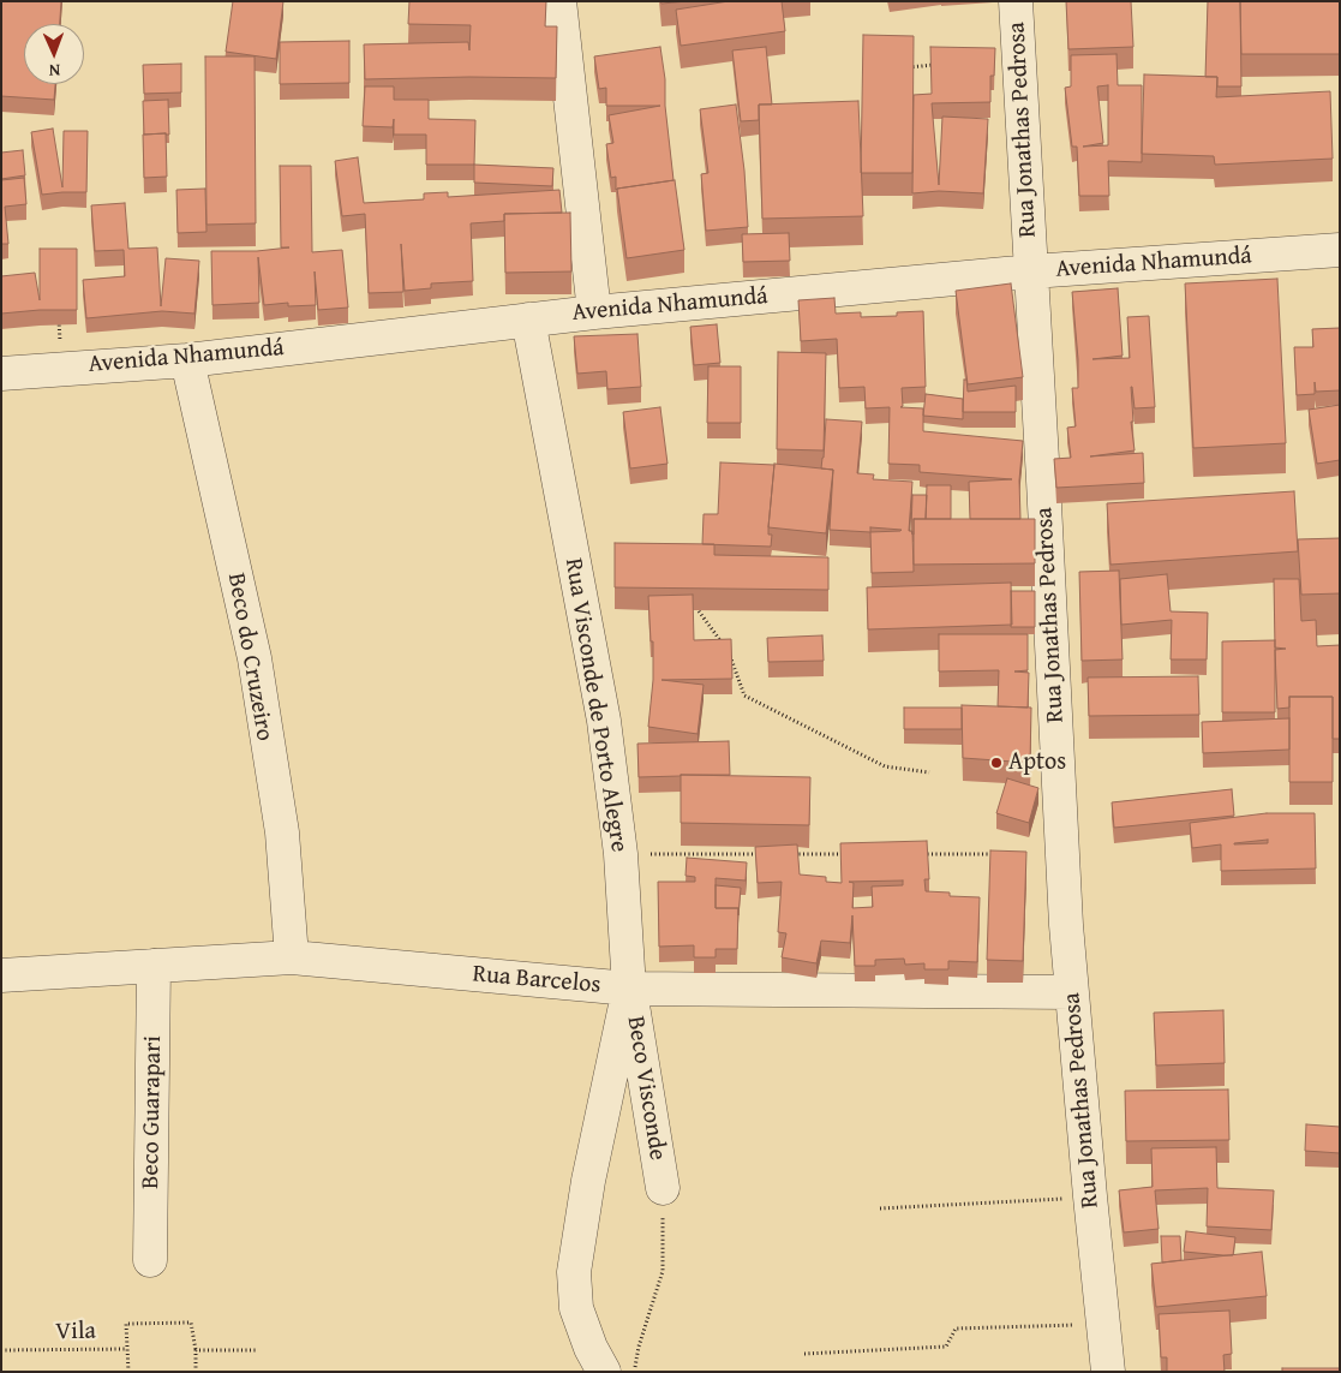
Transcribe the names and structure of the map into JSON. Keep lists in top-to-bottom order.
{
  "streets": {
    "street": [
      "Rua Jonathas Pedrosa",
      "Avenida Nhamundá",
      "Beco do Cruzeiro",
      "Rua Visconde de Porto Alegre",
      "Rua Barcelos",
      "Beco Visconde",
      "Beco Guarapari"
    ],
    "path": ["Vila"]
  },
  "crossings": [
    ["Rua Jonathas Pedrosa", "Avenida Nhamundá"],
    ["Rua Jonathas Pedrosa", "Rua Barcelos"],
    ["Avenida Nhamundá", "Beco do Cruzeiro"],
    ["Avenida Nhamundá", "Rua Visconde de Porto Alegre"],
    ["Beco do Cruzeiro", "Rua Barcelos"],
    ["Rua Visconde de Porto Alegre", "Rua Barcelos"],
    ["Rua Visconde de Porto Alegre", "Beco Visconde"],
    ["Rua Barcelos", "Beco Visconde"],
    ["Rua Barcelos", "Beco Guarapari"]
  ],
  "places": ["Aptos"],
  "north": "bottom"
}
